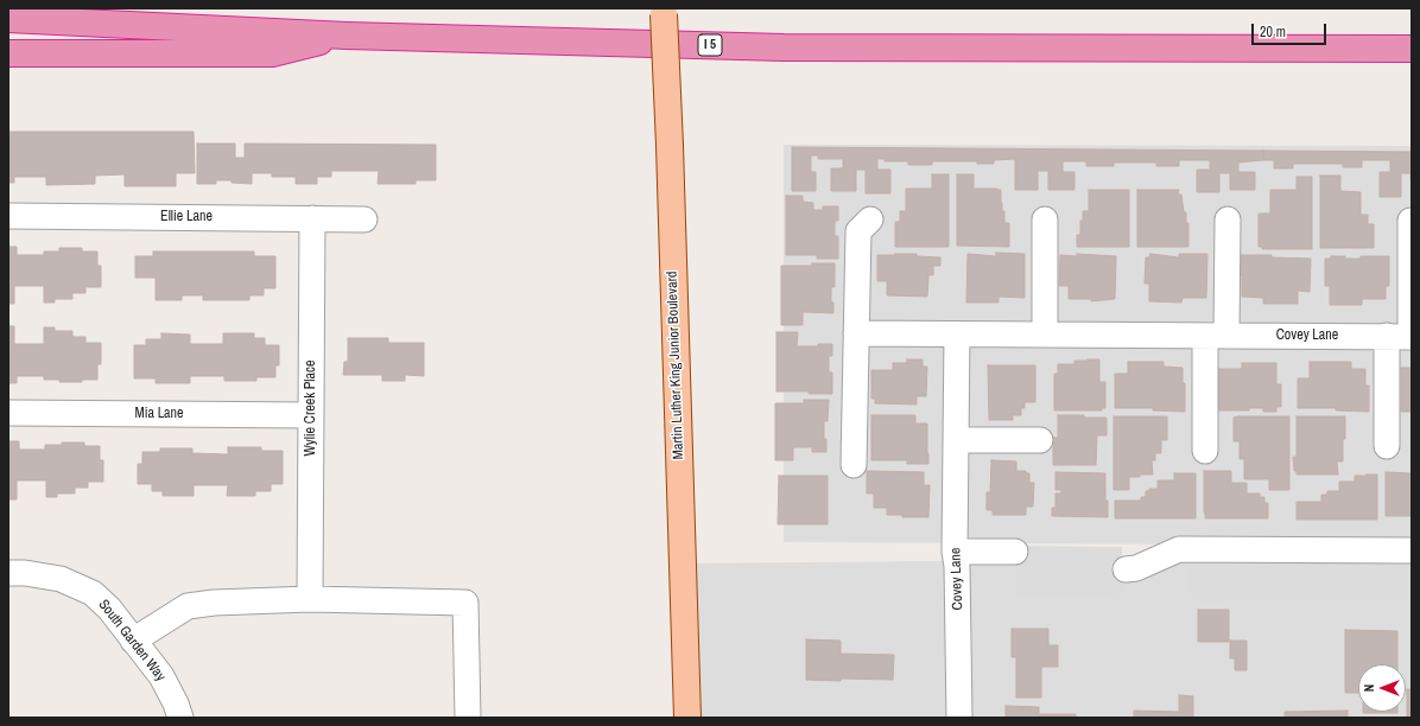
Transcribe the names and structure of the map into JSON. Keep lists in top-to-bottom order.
{
  "streets": {
    "highway": ["I 5"],
    "main road": ["Martin Luther King Junior Boulevard"],
    "street": [
      "Ellie Lane",
      "Covey Lane",
      "Wylie Creek Place",
      "Mia Lane",
      "South Garden Way"
    ]
  },
  "crossings": [
    ["Ellie Lane", "Wylie Creek Place"],
    ["Wylie Creek Place", "Mia Lane"]
  ],
  "scale_bar": "20 m",
  "north": "left"
}
